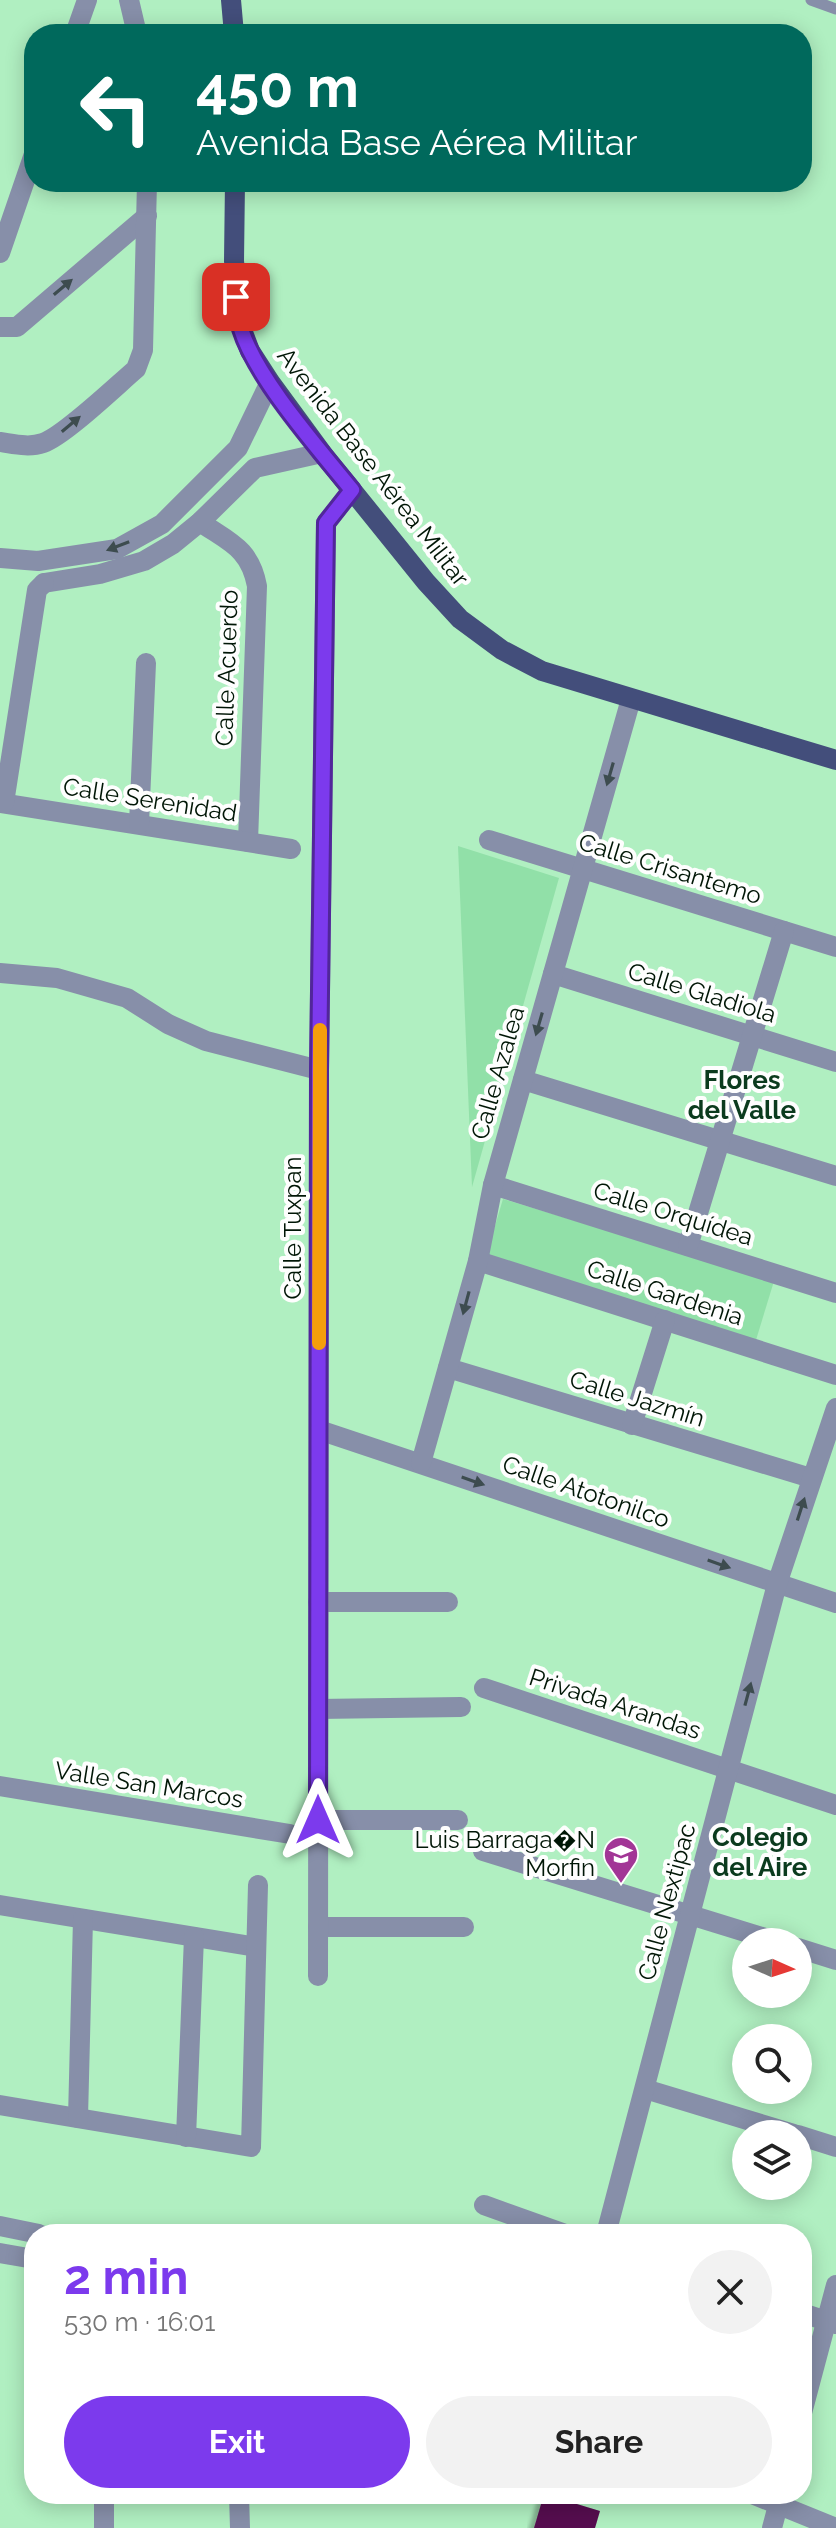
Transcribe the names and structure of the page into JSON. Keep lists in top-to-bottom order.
{
  "streets": {
    "main road": ["Avenida Base Aérea Militar"],
    "street": [
      "Calle Acuerdo",
      "Calle Serenidad",
      "Calle Crisantemo",
      "Calle Gladiola",
      "Calle Azalea",
      "Calle Orquídea",
      "Calle Tuxpan",
      "Calle Gardenia",
      "Calle Jazmín",
      "Calle Atotonilco",
      "Privada Arandas",
      "Valle San Marcos",
      "Calle Nextipac"
    ]
  },
  "crossings": [
    ["Avenida Base Aérea Militar", "Calle Azalea"],
    ["Avenida Base Aérea Militar", "Calle Tuxpan"],
    ["Calle Acuerdo", "Calle Serenidad"],
    ["Calle Crisantemo", "Calle Azalea"],
    ["Calle Gladiola", "Calle Azalea"],
    ["Calle Azalea", "Calle Orquídea"],
    ["Calle Azalea", "Calle Gardenia"],
    ["Calle Azalea", "Calle Jazmín"],
    ["Calle Azalea", "Calle Atotonilco"],
    ["Calle Tuxpan", "Calle Atotonilco"],
    ["Calle Jazmín", "Calle Nextipac"],
    ["Calle Atotonilco", "Calle Nextipac"],
    ["Privada Arandas", "Calle Nextipac"]
  ],
  "one_way": ["Calle Azalea", "Calle Atotonilco", "Calle Nextipac"],
  "districts": ["Flores del Valle", "Colegio del Aire"],
  "places": {
    "school or university": ["Luis Barraga�N Morfin"]
  },
  "north": "right",
  "page": {
    "turn": ["450 m", "Avenida Base Aérea Militar"],
    "heading": ["2 min", "530 m · 16:01"],
    "buttons": ["Exit", "Share"]
  }
}
